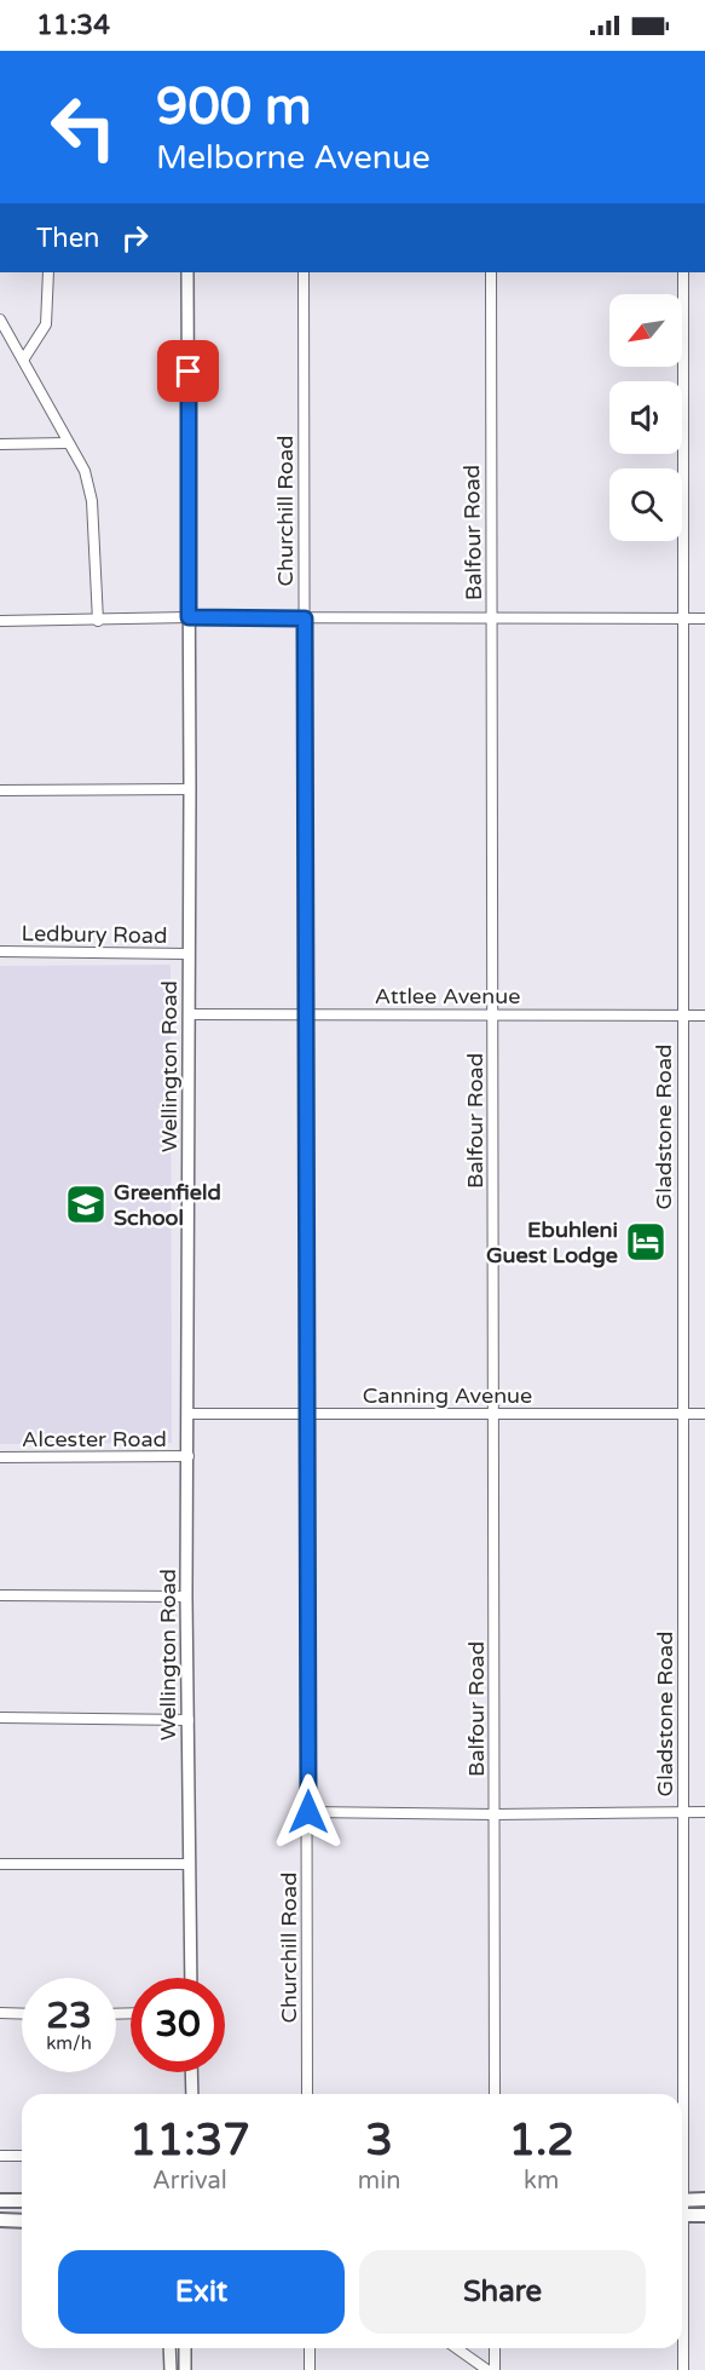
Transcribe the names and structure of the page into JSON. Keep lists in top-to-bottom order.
{
  "streets": {
    "main road": ["Wellington Road"],
    "street": [
      "Churchill Road",
      "Balfour Road",
      "Ledbury Road",
      "Attlee Avenue",
      "Gladstone Road",
      "Canning Avenue",
      "Alcester Road"
    ]
  },
  "crossings": [
    ["Churchill Road", "Attlee Avenue"],
    ["Churchill Road", "Canning Avenue"],
    ["Balfour Road", "Attlee Avenue"],
    ["Balfour Road", "Canning Avenue"],
    ["Ledbury Road", "Wellington Road"],
    ["Attlee Avenue", "Wellington Road"],
    ["Attlee Avenue", "Gladstone Road"],
    ["Wellington Road", "Canning Avenue"],
    ["Wellington Road", "Alcester Road"],
    ["Gladstone Road", "Canning Avenue"]
  ],
  "places": {
    "school or university": ["Greenfield School"],
    "hotel": ["Ebuhleni Guest Lodge"]
  },
  "north": "bottom left",
  "page": {
    "status": "11:34",
    "turn": ["900 m", "Melborne Avenue"],
    "then": "Then",
    "speed": "23 km/h",
    "limit": "30",
    "eta": [
      "11:37",
      "Arrival",
      "3",
      "min",
      "1.2",
      "km"
    ],
    "buttons": ["Exit", "Share"]
  }
}
